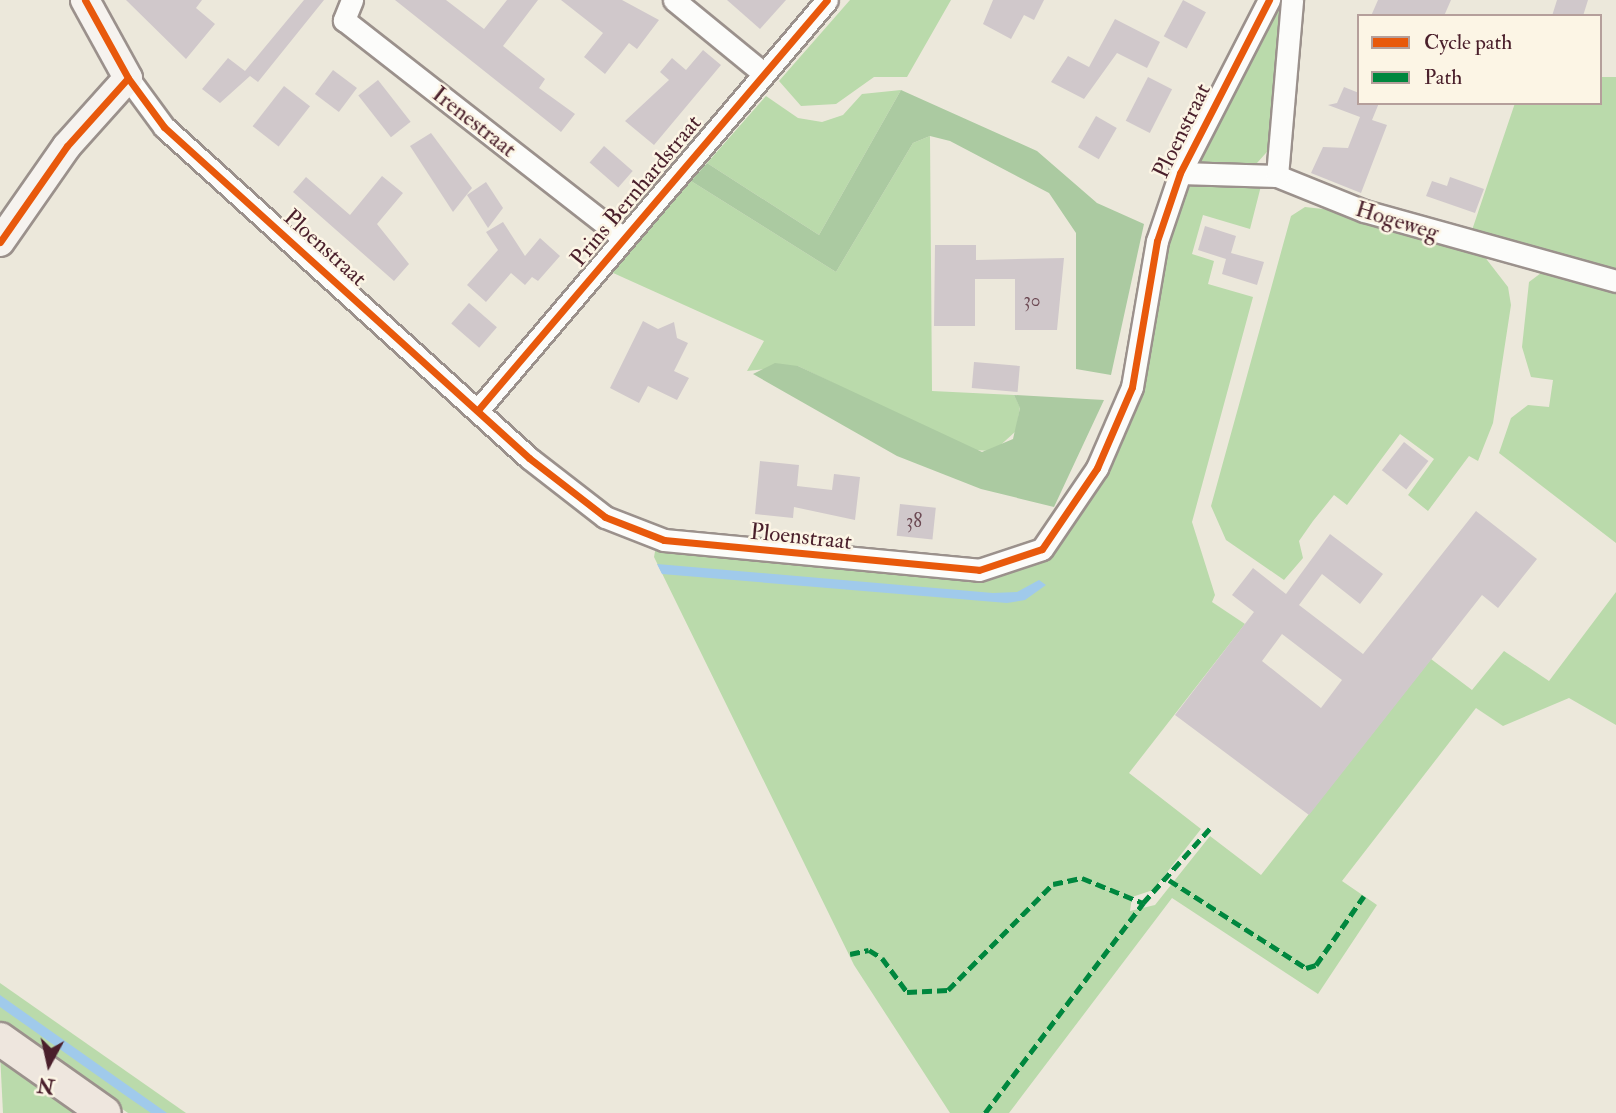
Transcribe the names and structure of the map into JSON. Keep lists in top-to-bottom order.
{
  "streets": {
    "street": [
      "Irenestraat",
      "Ploenstraat",
      "Prins Bernhardstraat",
      "Hogeweg"
    ]
  },
  "crossings": [
    ["Irenestraat", "Prins Bernhardstraat"],
    ["Ploenstraat", "Prins Bernhardstraat"],
    ["Ploenstraat", "Hogeweg"]
  ],
  "house_numbers": ["30", "38"],
  "legend": ["Cycle path", "Path"],
  "north": "bottom"
}
